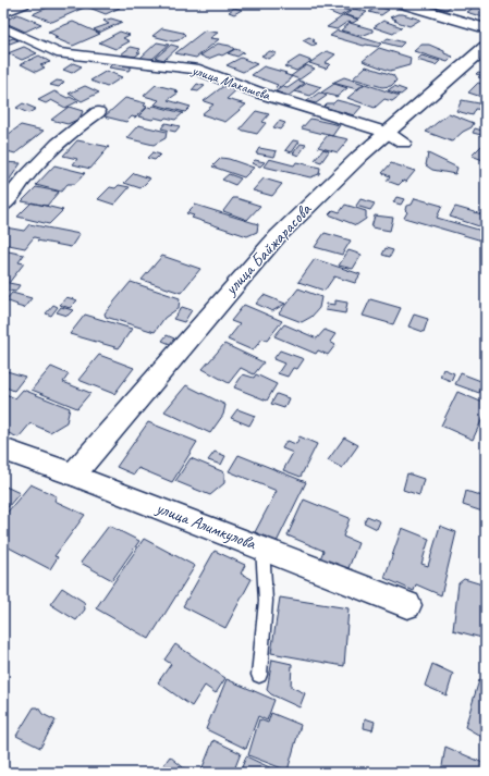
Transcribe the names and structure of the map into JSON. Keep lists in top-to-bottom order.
{
  "streets": {
    "street": ["улица Макашева", "улица Байжарасова", "улица Алимкулова"]
  },
  "crossings": [
    ["улица Макашева", "улица Байжарасова"],
    ["улица Байжарасова", "улица Алимкулова"]
  ]
}
